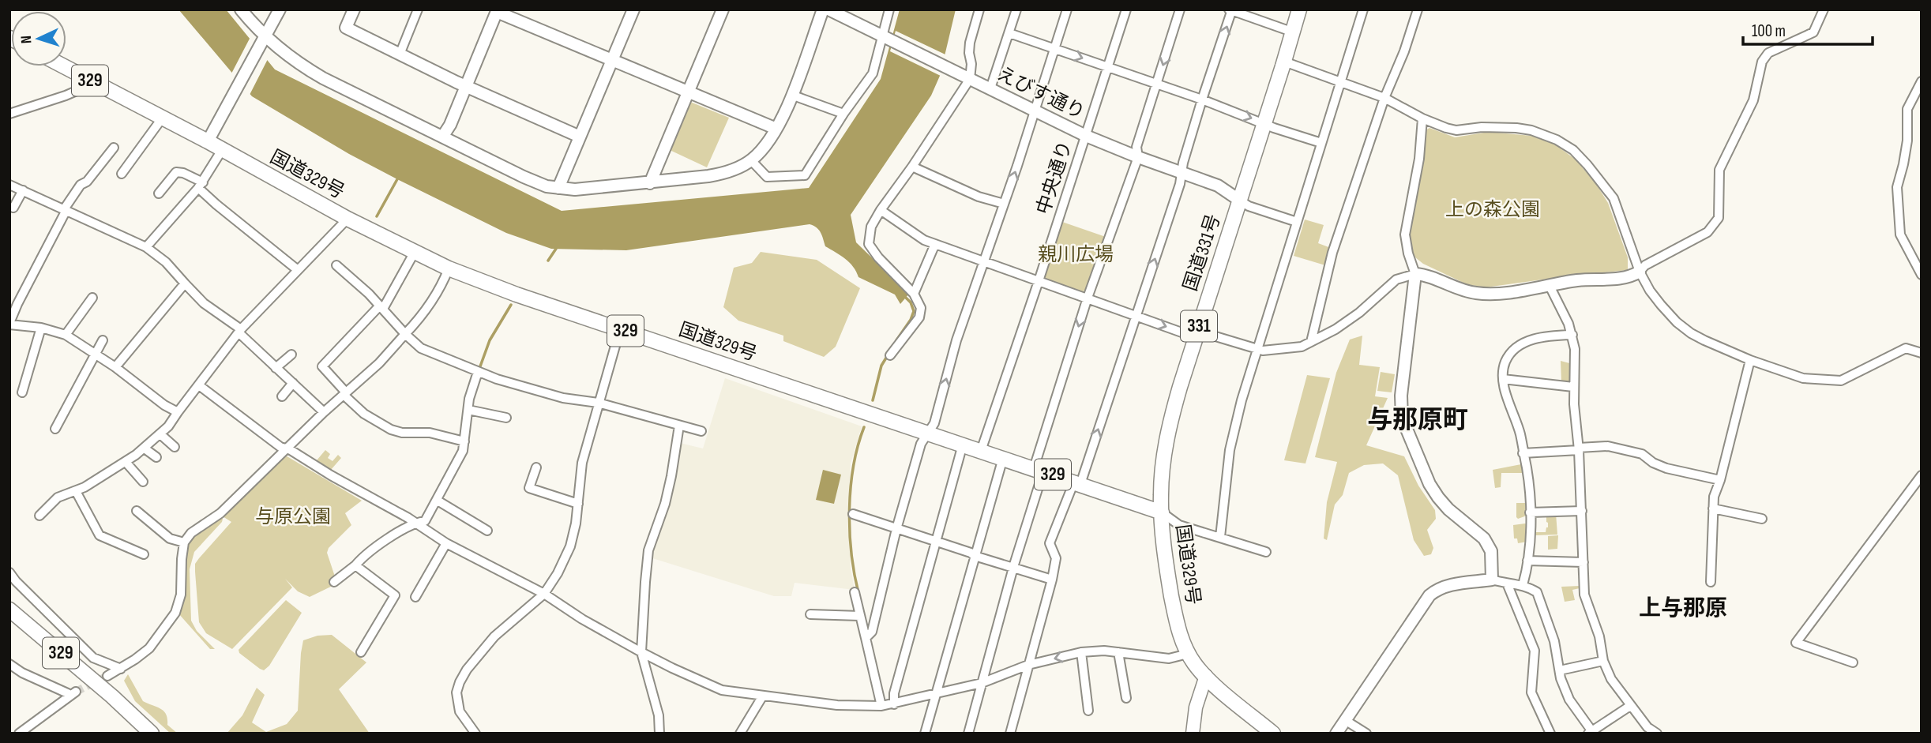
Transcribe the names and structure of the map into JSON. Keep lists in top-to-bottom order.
{
  "streets": {
    "highway": [
      "329",
      "国道329号",
      "国道331号",
      "331"
    ],
    "street": ["えびす通り", "中央通り"]
  },
  "crossings": [
    ["えびす通り", "中央通り"],
    ["えびす通り", "国道331号"],
    ["国道329号", "中央通り"],
    ["国道329号", "国道331号"]
  ],
  "districts": ["与那原町", "上与那原"],
  "parks": ["上の森公園", "親川広場", "与原公園"],
  "scale_bar": "100 m",
  "north": "left"
}
